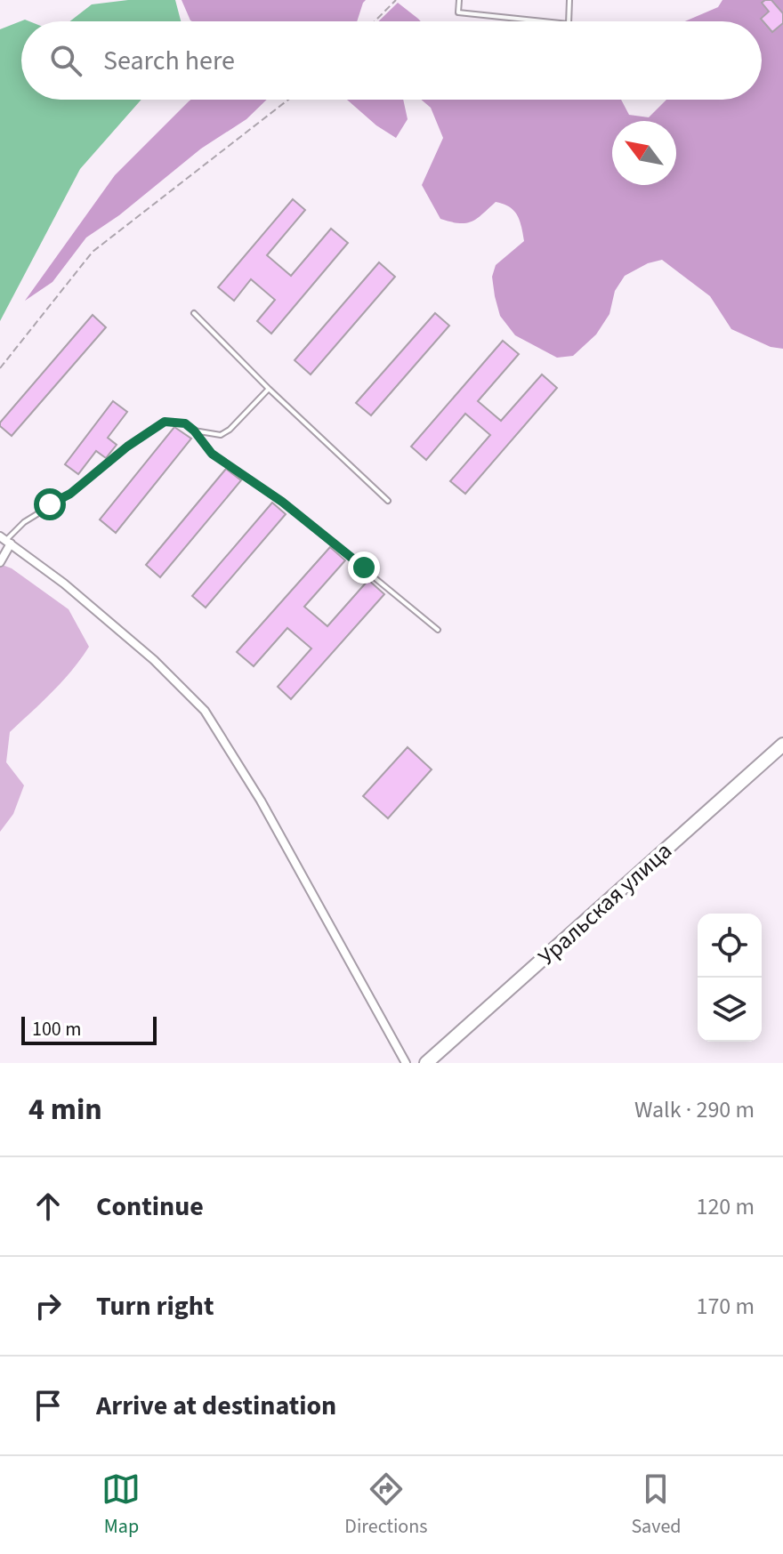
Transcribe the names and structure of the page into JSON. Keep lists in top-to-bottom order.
{
  "streets": {
    "main road": ["Уральская улица"]
  },
  "scale_bar": "100 m",
  "north": "top left",
  "page": {
    "search": "Search here",
    "scale": "100 m",
    "heading": ["4 min", "Walk · 290 m"],
    "list": [
      ["Continue", "120 m"],
      ["Turn right", "170 m"],
      "Arrive at destination"
    ],
    "nav": ["Map", "Directions", "Saved"]
  }
}
